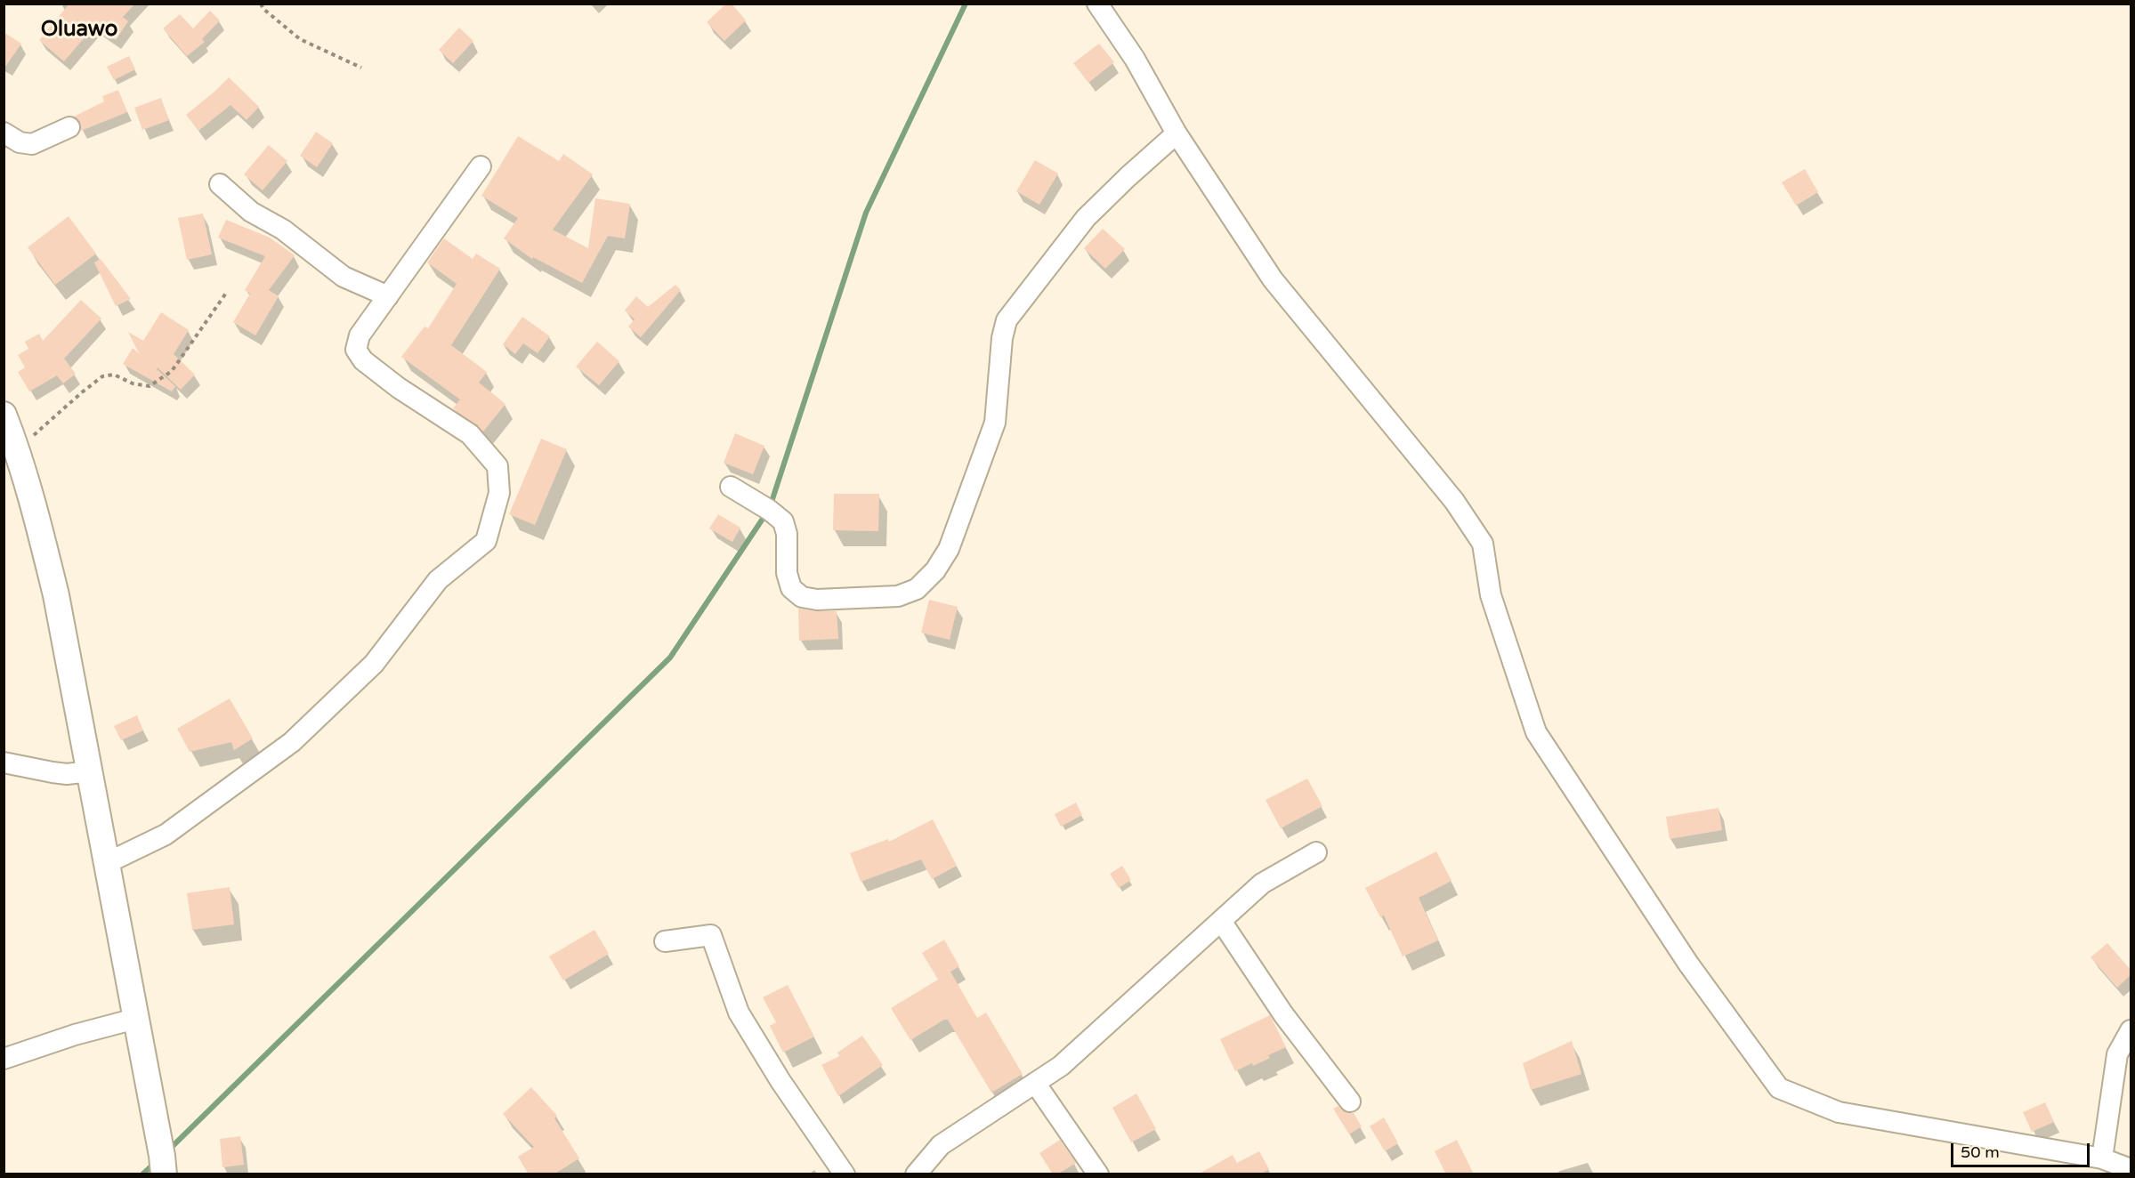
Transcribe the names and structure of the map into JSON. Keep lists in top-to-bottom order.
{
  "districts": ["Oluawo"],
  "scale_bar": "50 m"
}
